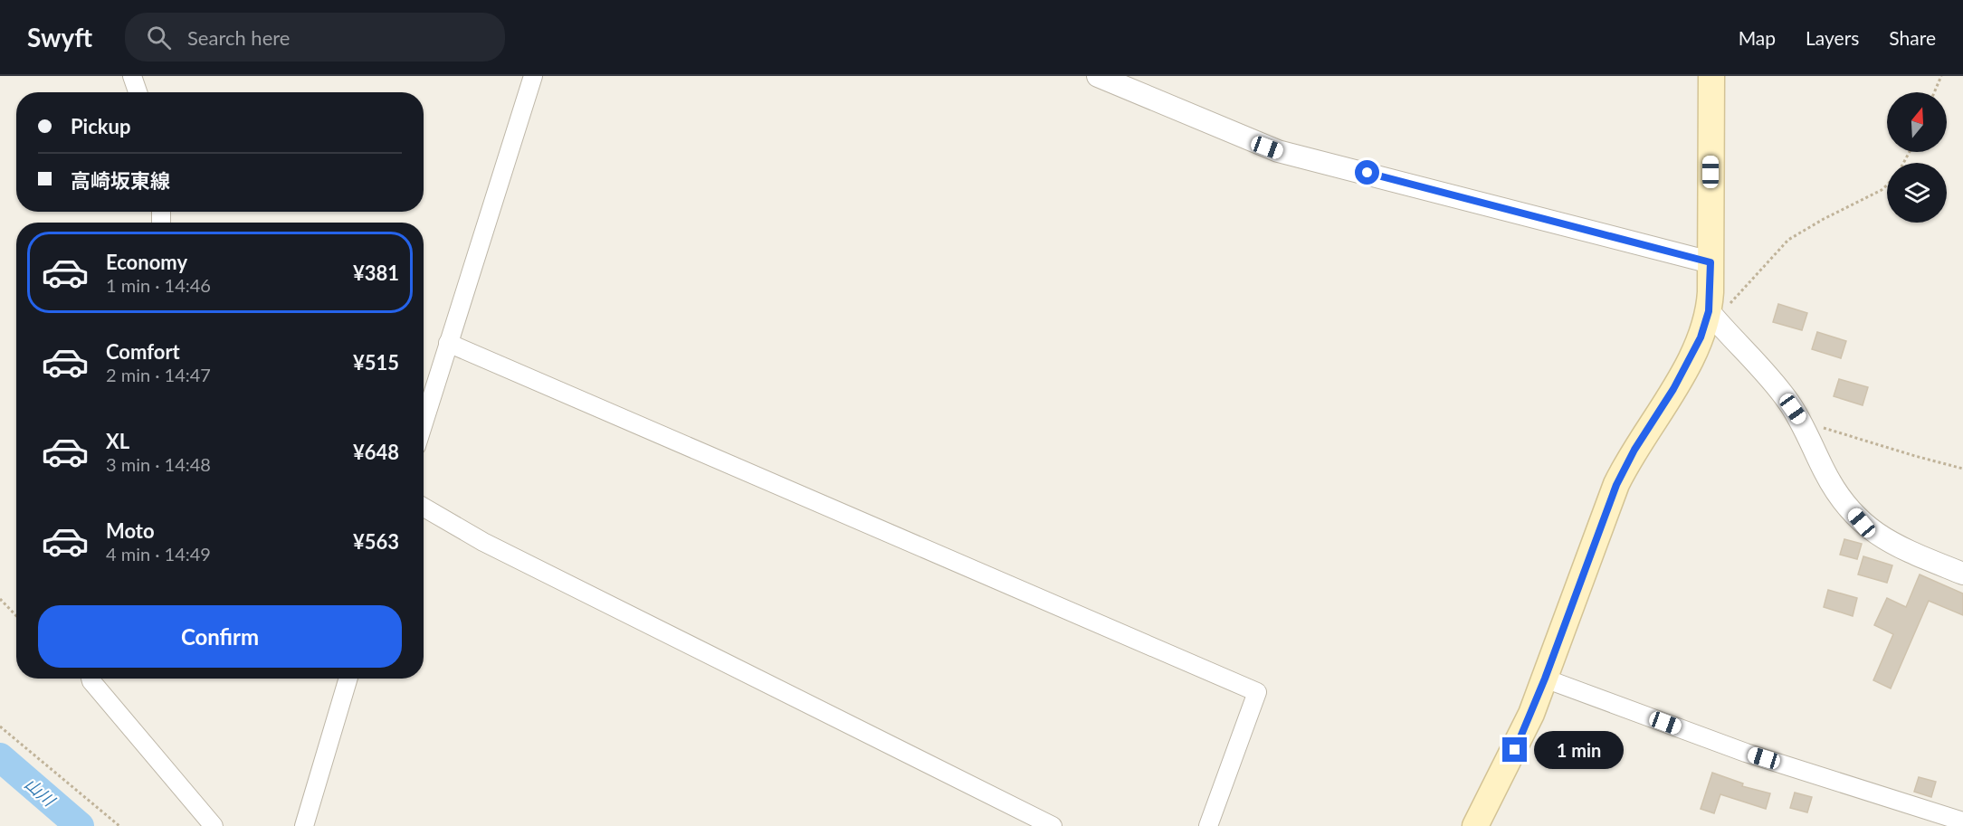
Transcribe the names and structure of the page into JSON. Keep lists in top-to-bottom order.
{
  "water": ["山川"],
  "north": "top",
  "page": {
    "header": "Swyft",
    "search": "Search here",
    "nav": ["Map", "Layers", "Share"],
    "banner": ["Pickup", "高崎坂東線"],
    "list": [
      {
        "name": "Economy",
        "note": "1 min · 14:46",
        "value": "¥381"
      },
      {
        "name": "Comfort",
        "note": "2 min · 14:47",
        "value": "¥515"
      },
      {
        "name": "XL",
        "note": "3 min · 14:48",
        "value": "¥648"
      },
      {
        "name": "Moto",
        "note": "4 min · 14:49",
        "value": "¥563"
      }
    ],
    "buttons": "Confirm",
    "bubble": "1 min"
  }
}
